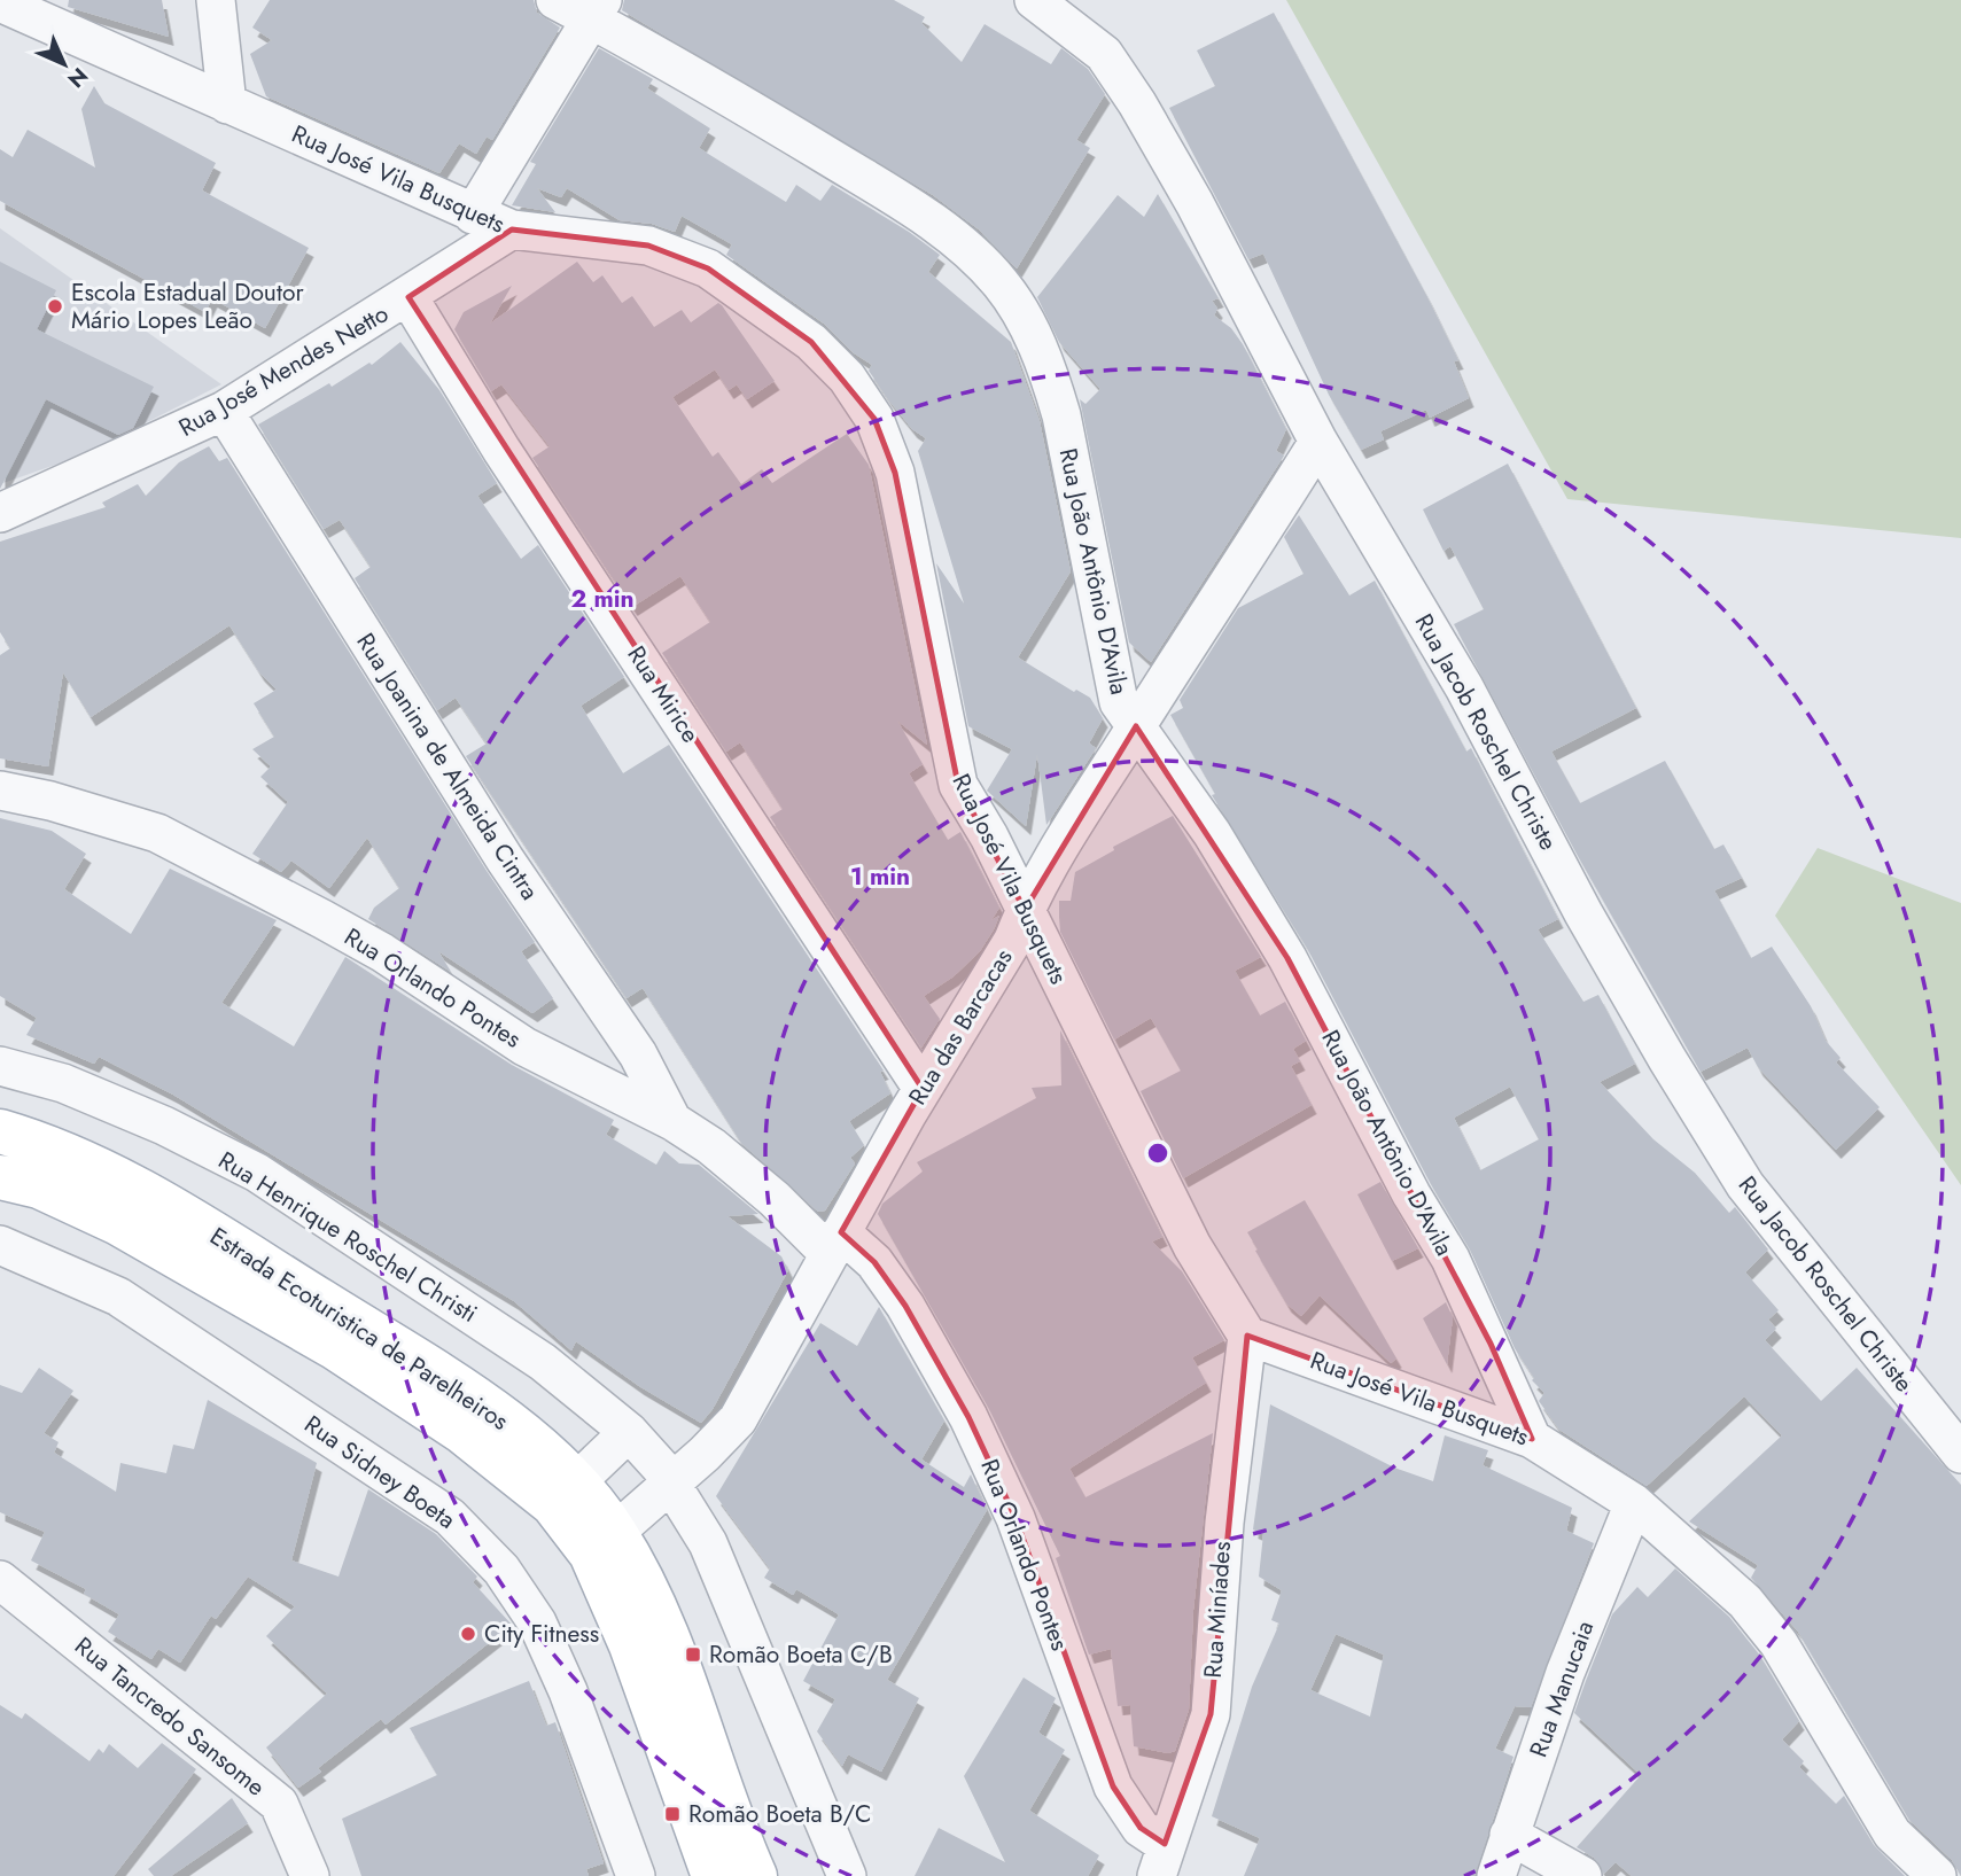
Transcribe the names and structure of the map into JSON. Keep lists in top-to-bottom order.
{
  "streets": {
    "main road": ["Estrada Ecoturistica de Parelheiros"],
    "street": [
      "Rua José Vila Busquets",
      "Rua José Mendes Netto",
      "Rua João Antônio D'Avila",
      "Rua Mirice",
      "Rua Jacob Roschel Christe",
      "Rua Joanina de Almeida Cintra",
      "Rua Orlando Pontes",
      "Rua das Barcacas",
      "Rua Henrique Roschel Christi",
      "Rua Sidney Boeta",
      "Rua Miníades",
      "Rua Manucaia",
      "Rua Tancredo Sansome"
    ]
  },
  "crossings": [
    ["Rua José Vila Busquets", "Rua José Mendes Netto"],
    ["Rua José Vila Busquets", "Rua João Antônio D'Avila"],
    ["Rua José Vila Busquets", "Rua das Barcacas"],
    ["Rua José Vila Busquets", "Rua Miníades"],
    ["Rua José Vila Busquets", "Rua Manucaia"],
    ["Rua José Mendes Netto", "Rua Mirice"],
    ["Rua José Mendes Netto", "Rua Joanina de Almeida Cintra"],
    ["Rua João Antônio D'Avila", "Rua das Barcacas"],
    ["Rua Mirice", "Rua das Barcacas"],
    ["Rua Jacob Roschel Christe", "Rua das Barcacas"],
    ["Rua Joanina de Almeida Cintra", "Rua Orlando Pontes"],
    ["Rua Orlando Pontes", "Rua das Barcacas"],
    ["Rua Orlando Pontes", "Rua Miníades"],
    ["Rua das Barcacas", "Rua Henrique Roschel Christi"]
  ],
  "places": {
    "other": ["Escola Estadual Doutor Mário Lopes Leão", "City Fitness"],
    "transit": ["Romão Boeta C/B", "Romão Boeta B/C"]
  },
  "north": "bottom right",
  "rings": ["2 min", "1 min"]
}
